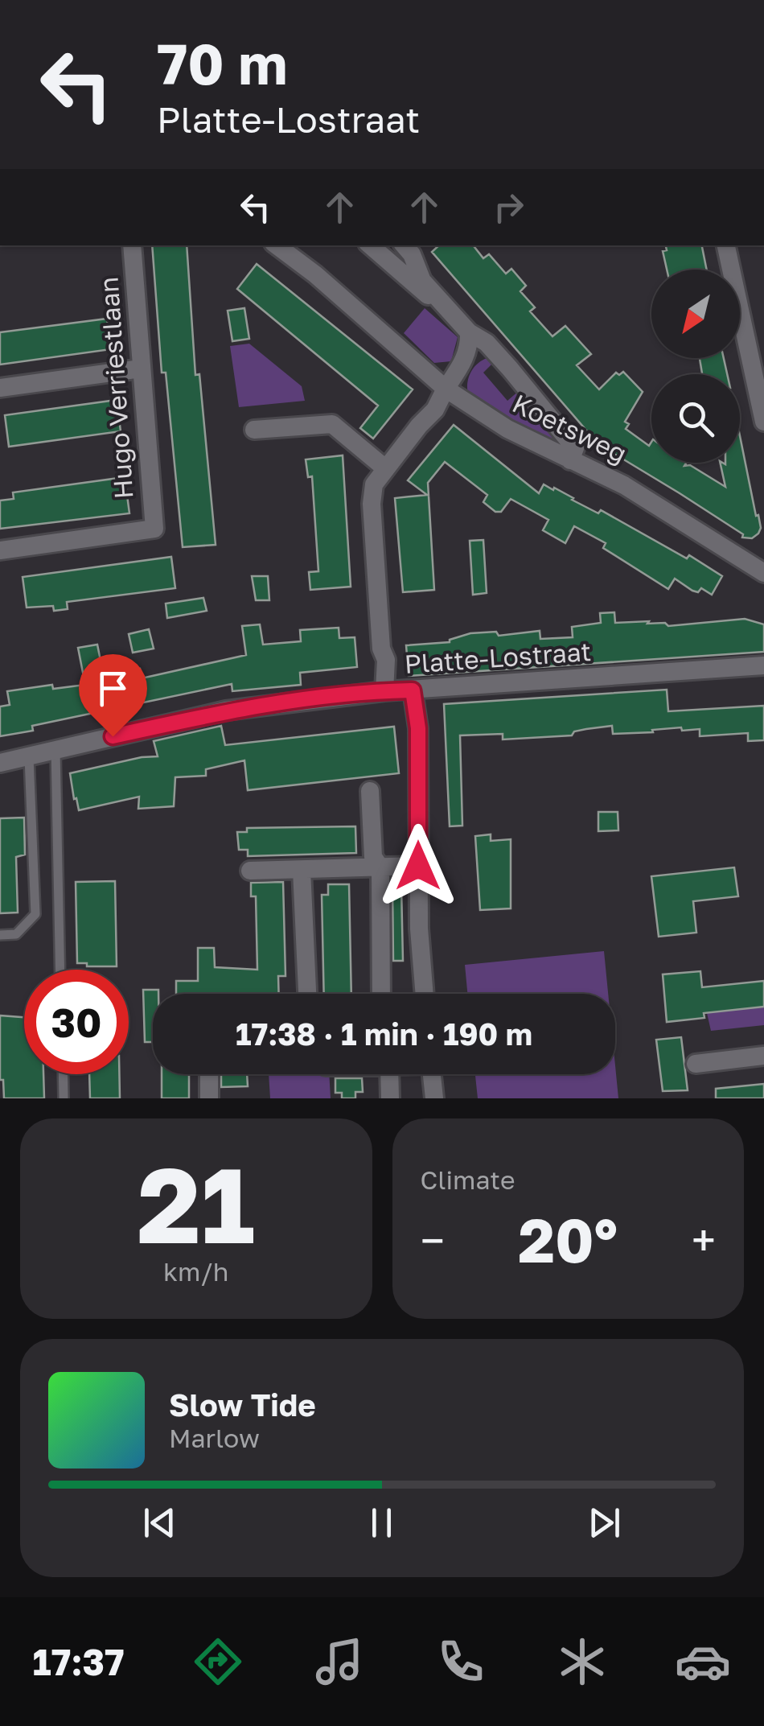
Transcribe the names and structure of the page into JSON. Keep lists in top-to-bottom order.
{
  "streets": {
    "street": ["Hugo Verriestlaan", "Koetsweg", "Platte-Lostraat"]
  },
  "north": "bottom left",
  "page": {
    "turn": ["70 m", "Platte-Lostraat"],
    "limit": "30",
    "trip": "17:38 · 1 min · 190 m",
    "tile": [
      ["21", "km/h"],
      "Climate"
    ],
    "heat": ["−", "20°", "+"],
    "song": ["Slow Tide", "Marlow"],
    "tabs": "17:37"
  }
}
